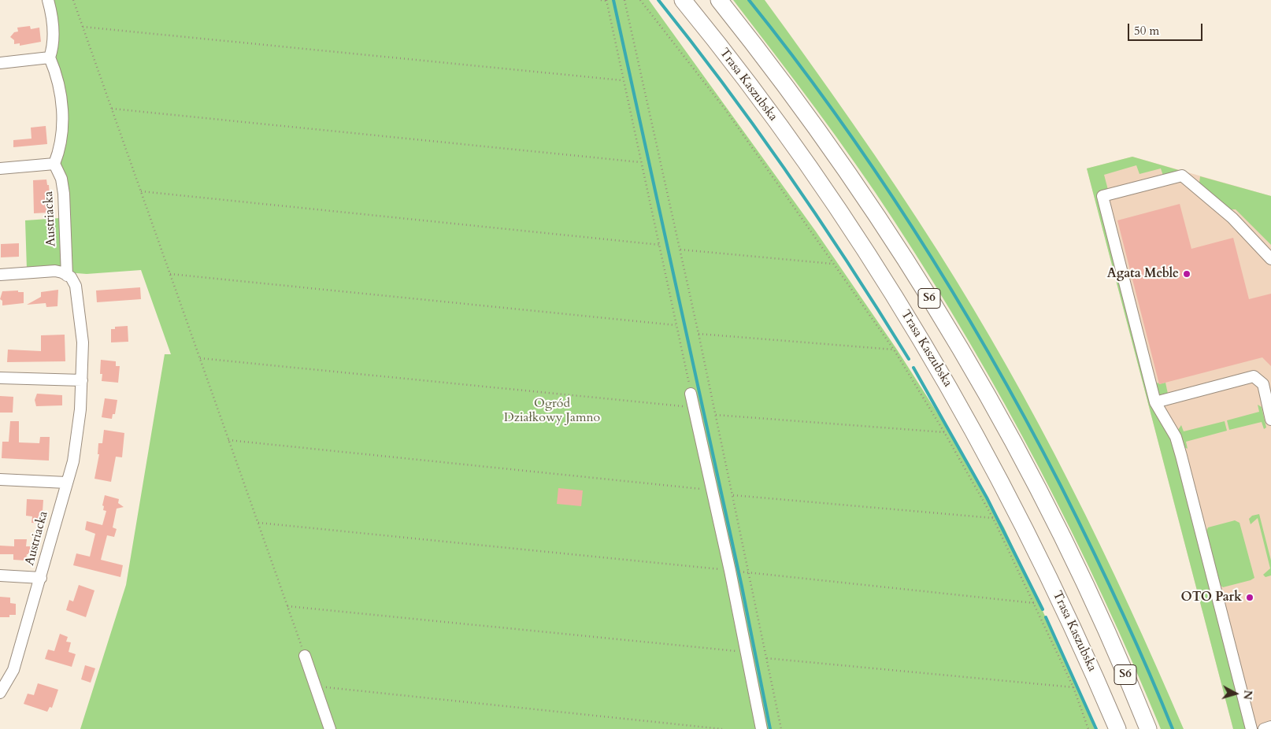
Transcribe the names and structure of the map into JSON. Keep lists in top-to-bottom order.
{
  "streets": {
    "highway": ["Trasa Kaszubska", "S6"],
    "street": ["Austriacka"]
  },
  "parks": ["Ogród Działkowy Jamno"],
  "places": ["Agata Meble", "OTO Park"],
  "scale_bar": "50 m",
  "north": "right"
}
